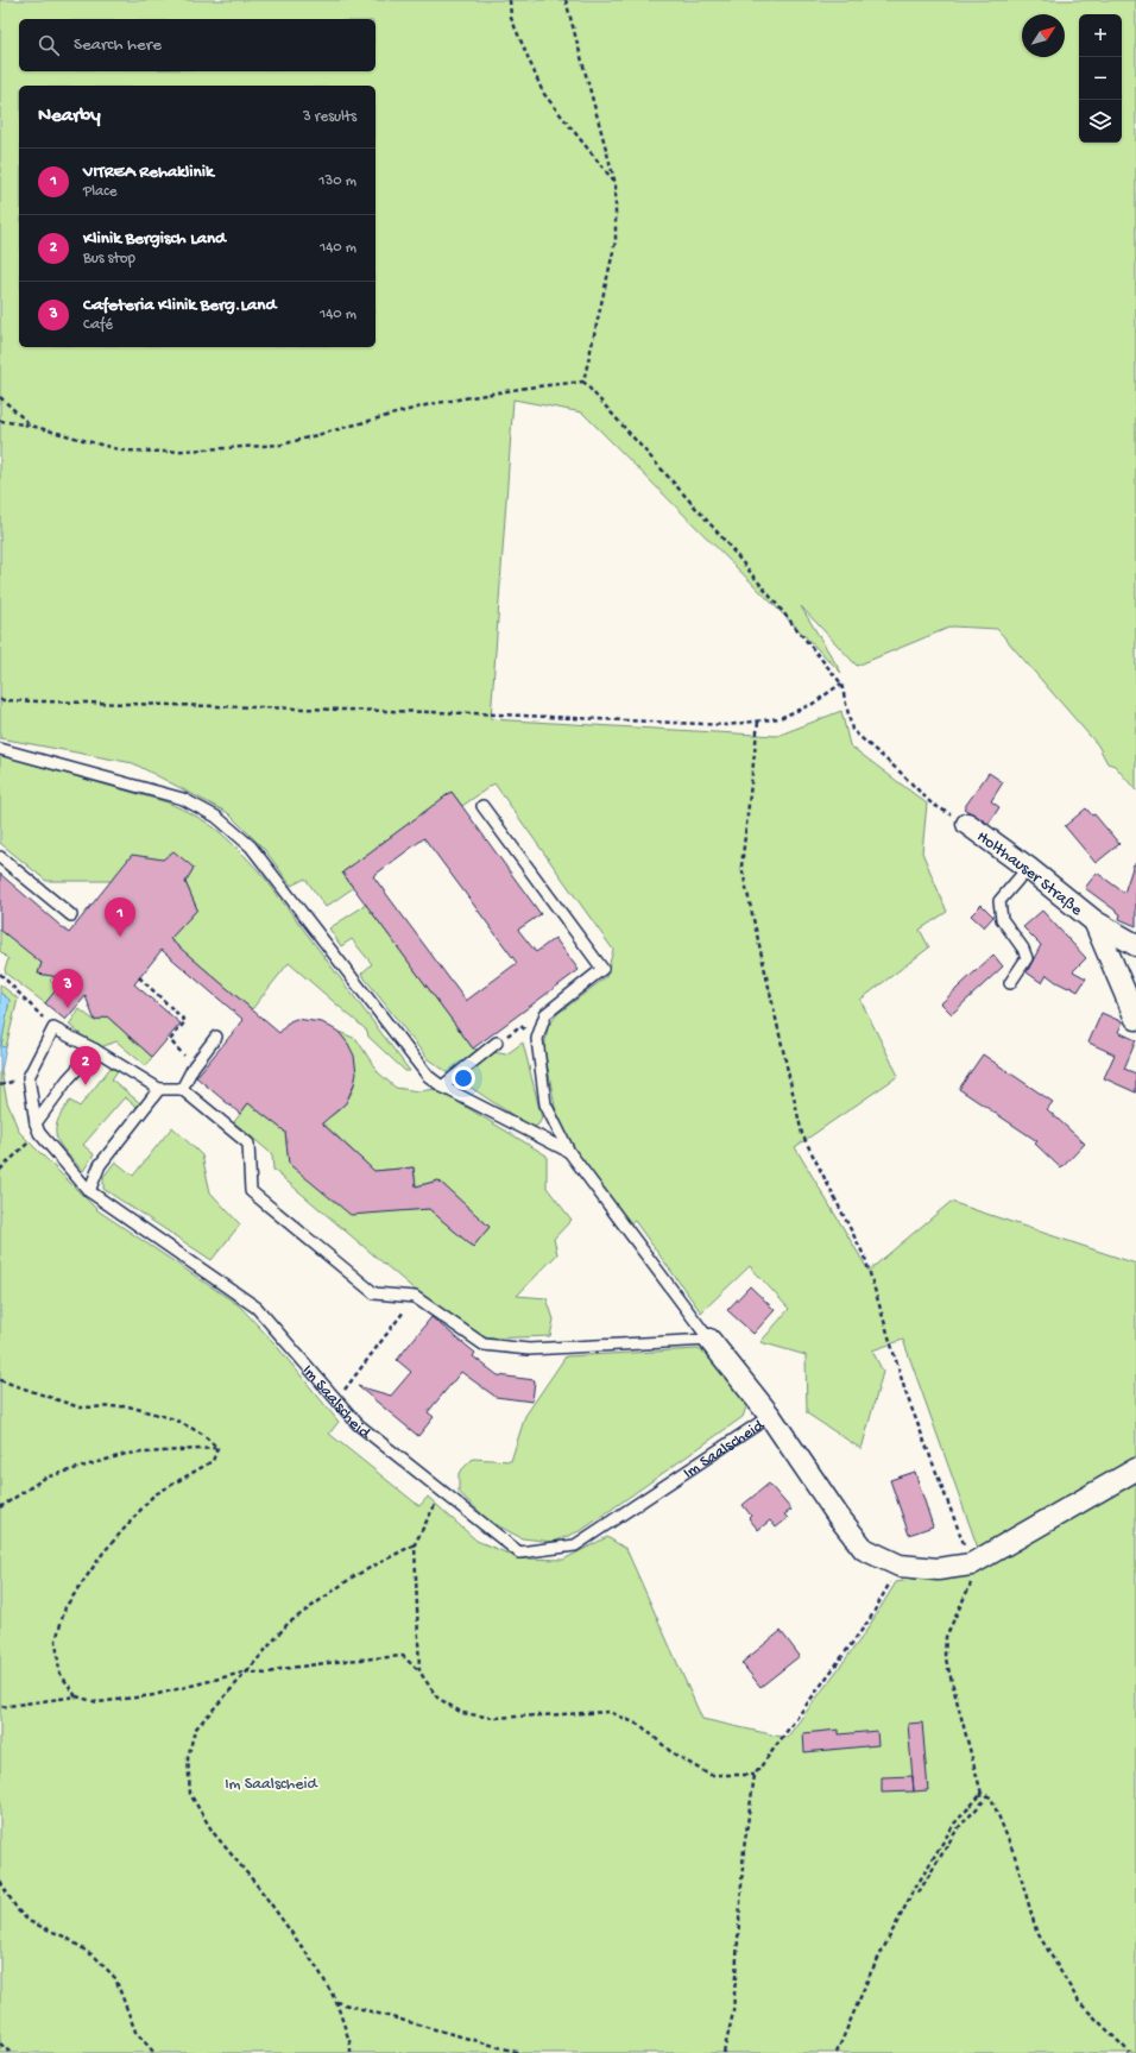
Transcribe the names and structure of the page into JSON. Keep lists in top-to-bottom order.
{
  "streets": {
    "street": ["Holthauser Straße", "Im Saalscheid"]
  },
  "parks": ["Im Saalscheid"],
  "north": "top right",
  "page": {
    "map_buttons": ["+", "−"],
    "search": "Search here",
    "heading": ["Nearby", "3 results"],
    "list": [
      {
        "mark": "1",
        "name": "VITREA Rehaklinik",
        "note": "Place",
        "value": "130 m"
      },
      {
        "mark": "2",
        "name": "Klinik Bergisch Land",
        "note": "Bus stop",
        "value": "140 m"
      },
      {
        "mark": "3",
        "name": "Cafeteria Klinik Berg.Land",
        "note": "Café",
        "value": "140 m"
      }
    ],
    "pins": ["1", "3", "2"]
  }
}
